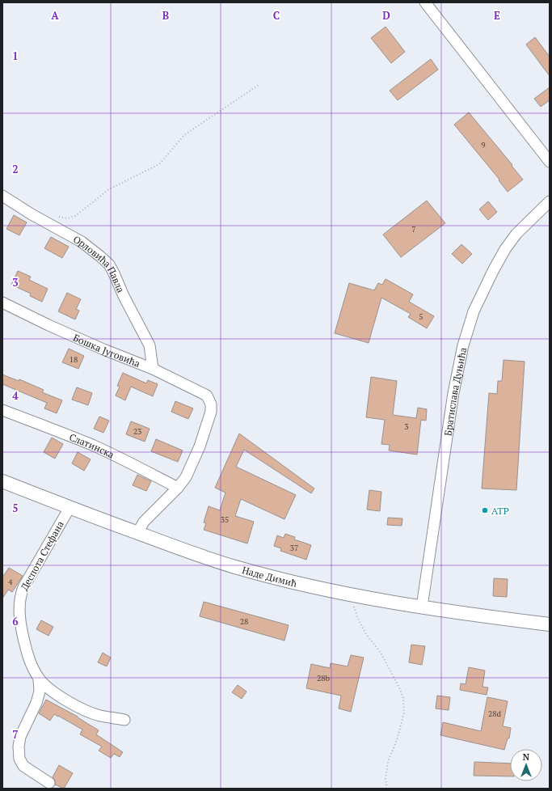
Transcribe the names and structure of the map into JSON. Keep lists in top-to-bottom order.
{
  "streets": {
    "main road": ["Наде Димић"],
    "street": [
      "Орловића Павла",
      "Бошка Југовића",
      "Братислава Дуњића",
      "Слатинска",
      "Деспота Стефана"
    ]
  },
  "crossings": [
    ["Орловића Павла", "Бошка Југовића"],
    ["Бошка Југовића", "Слатинска"],
    ["Братислава Дуњића", "Наде Димић"],
    ["Деспота Стефана", "Наде Димић"]
  ],
  "places": ["ATP"],
  "house_numbers": [
    "9",
    "7",
    "5",
    "18",
    "3",
    "23",
    "35",
    "37",
    "4",
    "28",
    "28b",
    "28d"
  ],
  "north": "top",
  "grid": {
    "columns": [
      "A",
      "B",
      "C",
      "D",
      "E"
    ],
    "rows": [
      "1",
      "2",
      "3",
      "4",
      "5",
      "6",
      "7"
    ]
  }
}
